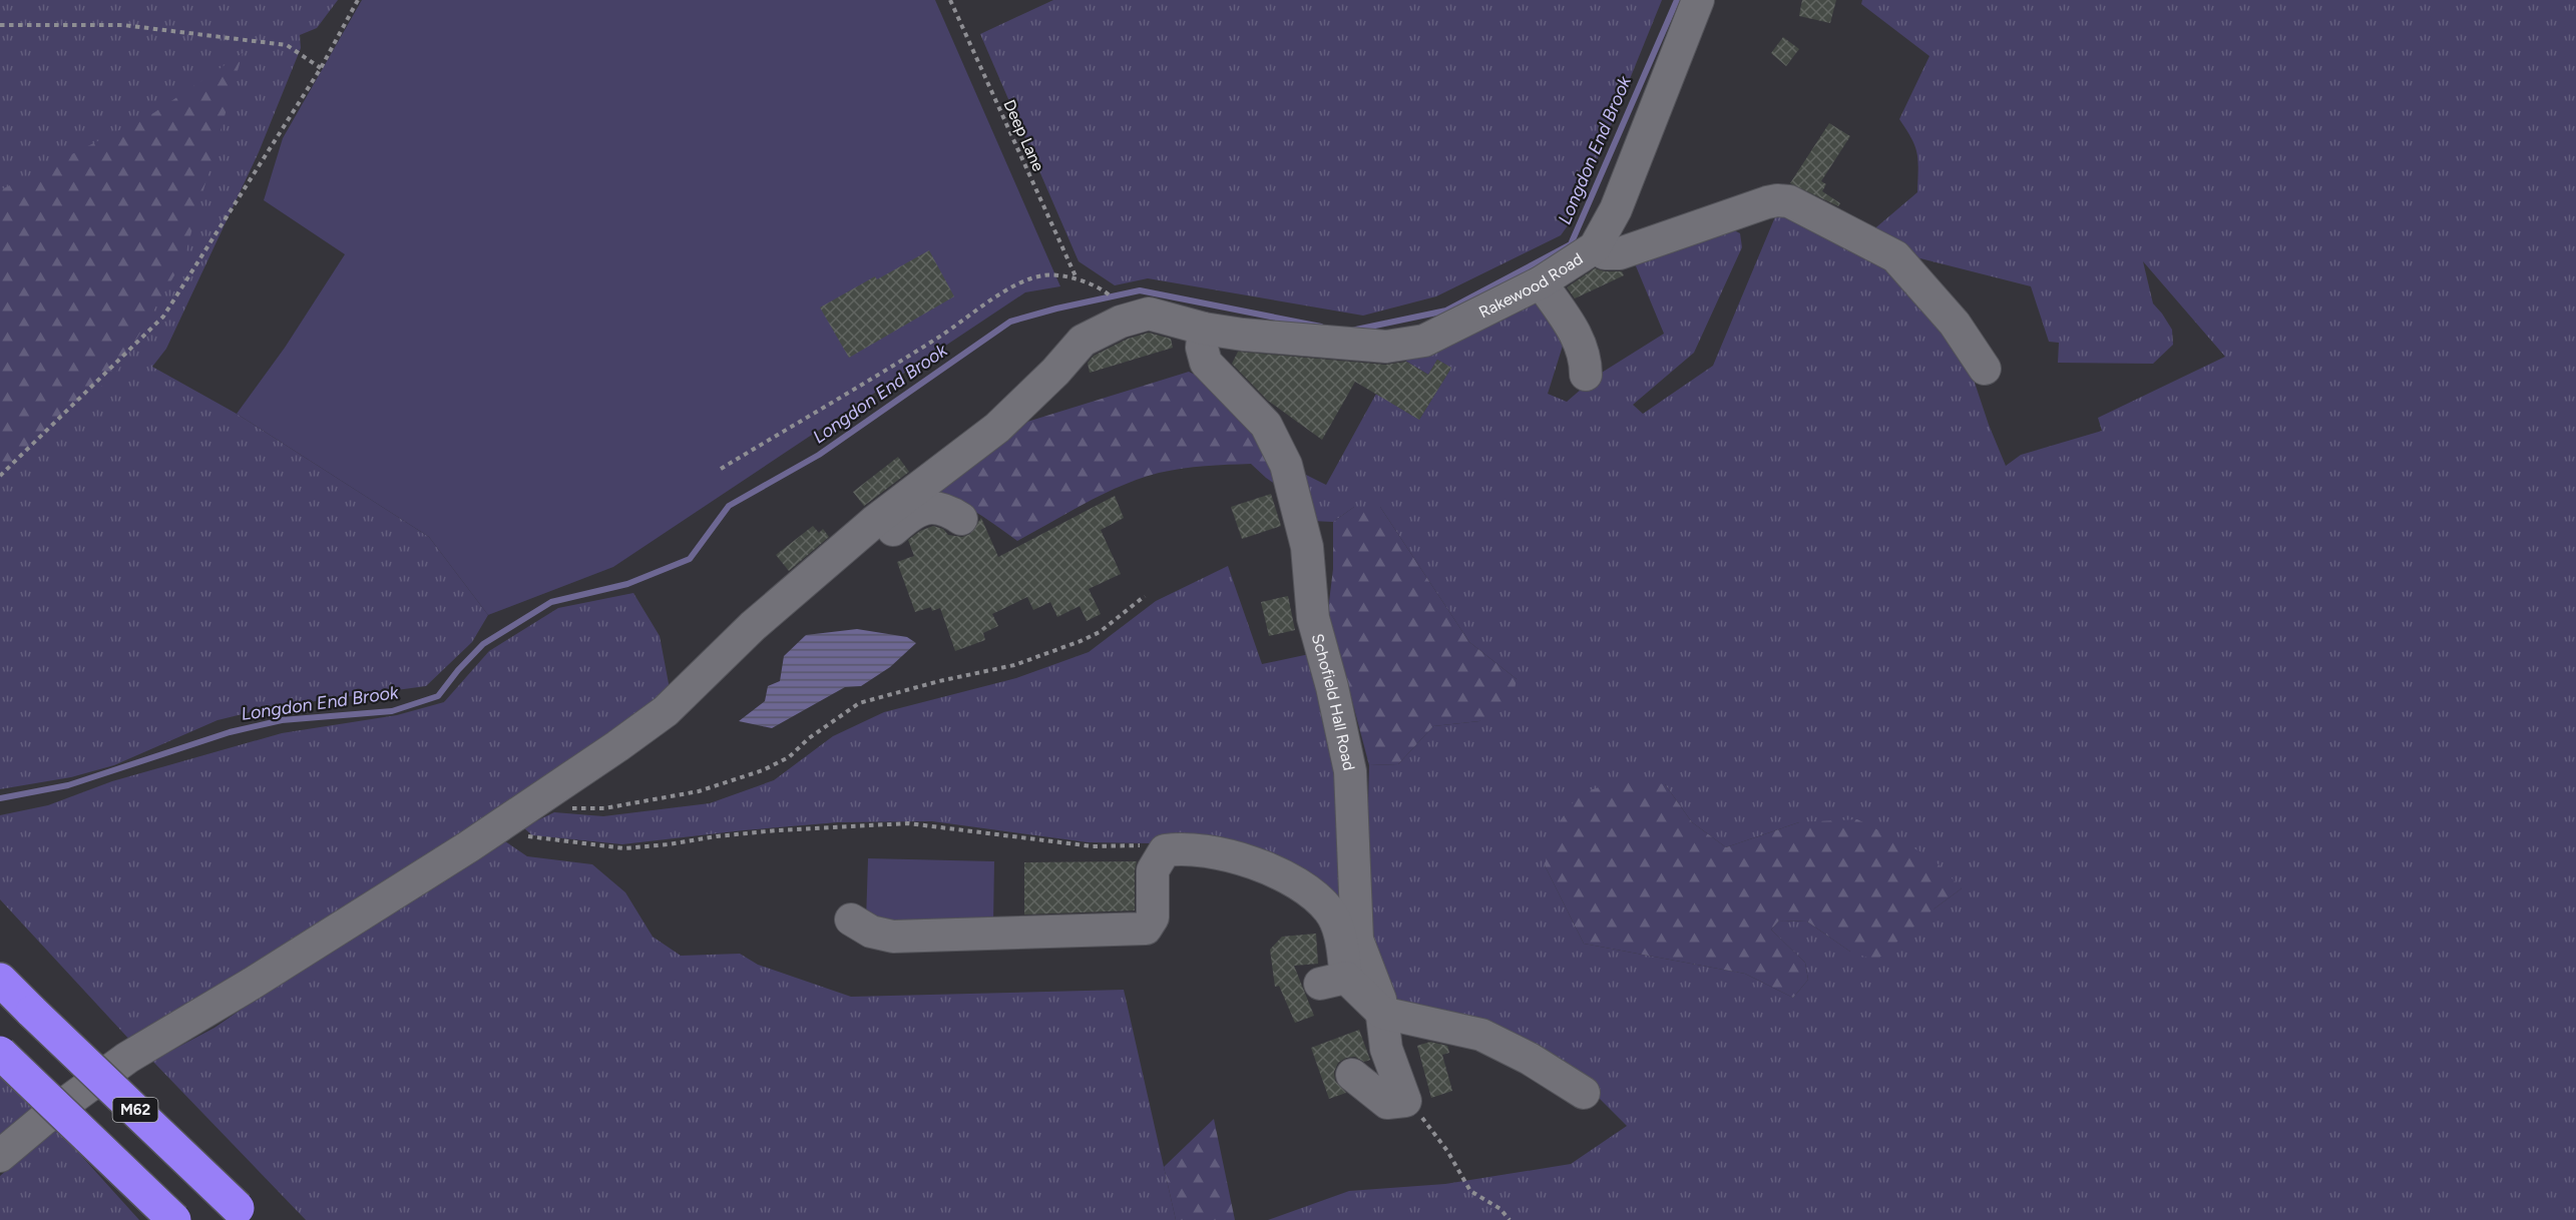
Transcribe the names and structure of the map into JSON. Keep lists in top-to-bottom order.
{
  "streets": {
    "highway": ["M62"],
    "street": ["Rakewood Road", "Schofield Hall Road"],
    "path": ["Deep Lane"]
  },
  "crossings": [
    ["Rakewood Road", "Schofield Hall Road"]
  ],
  "water": ["Longdon End Brook"]
}
